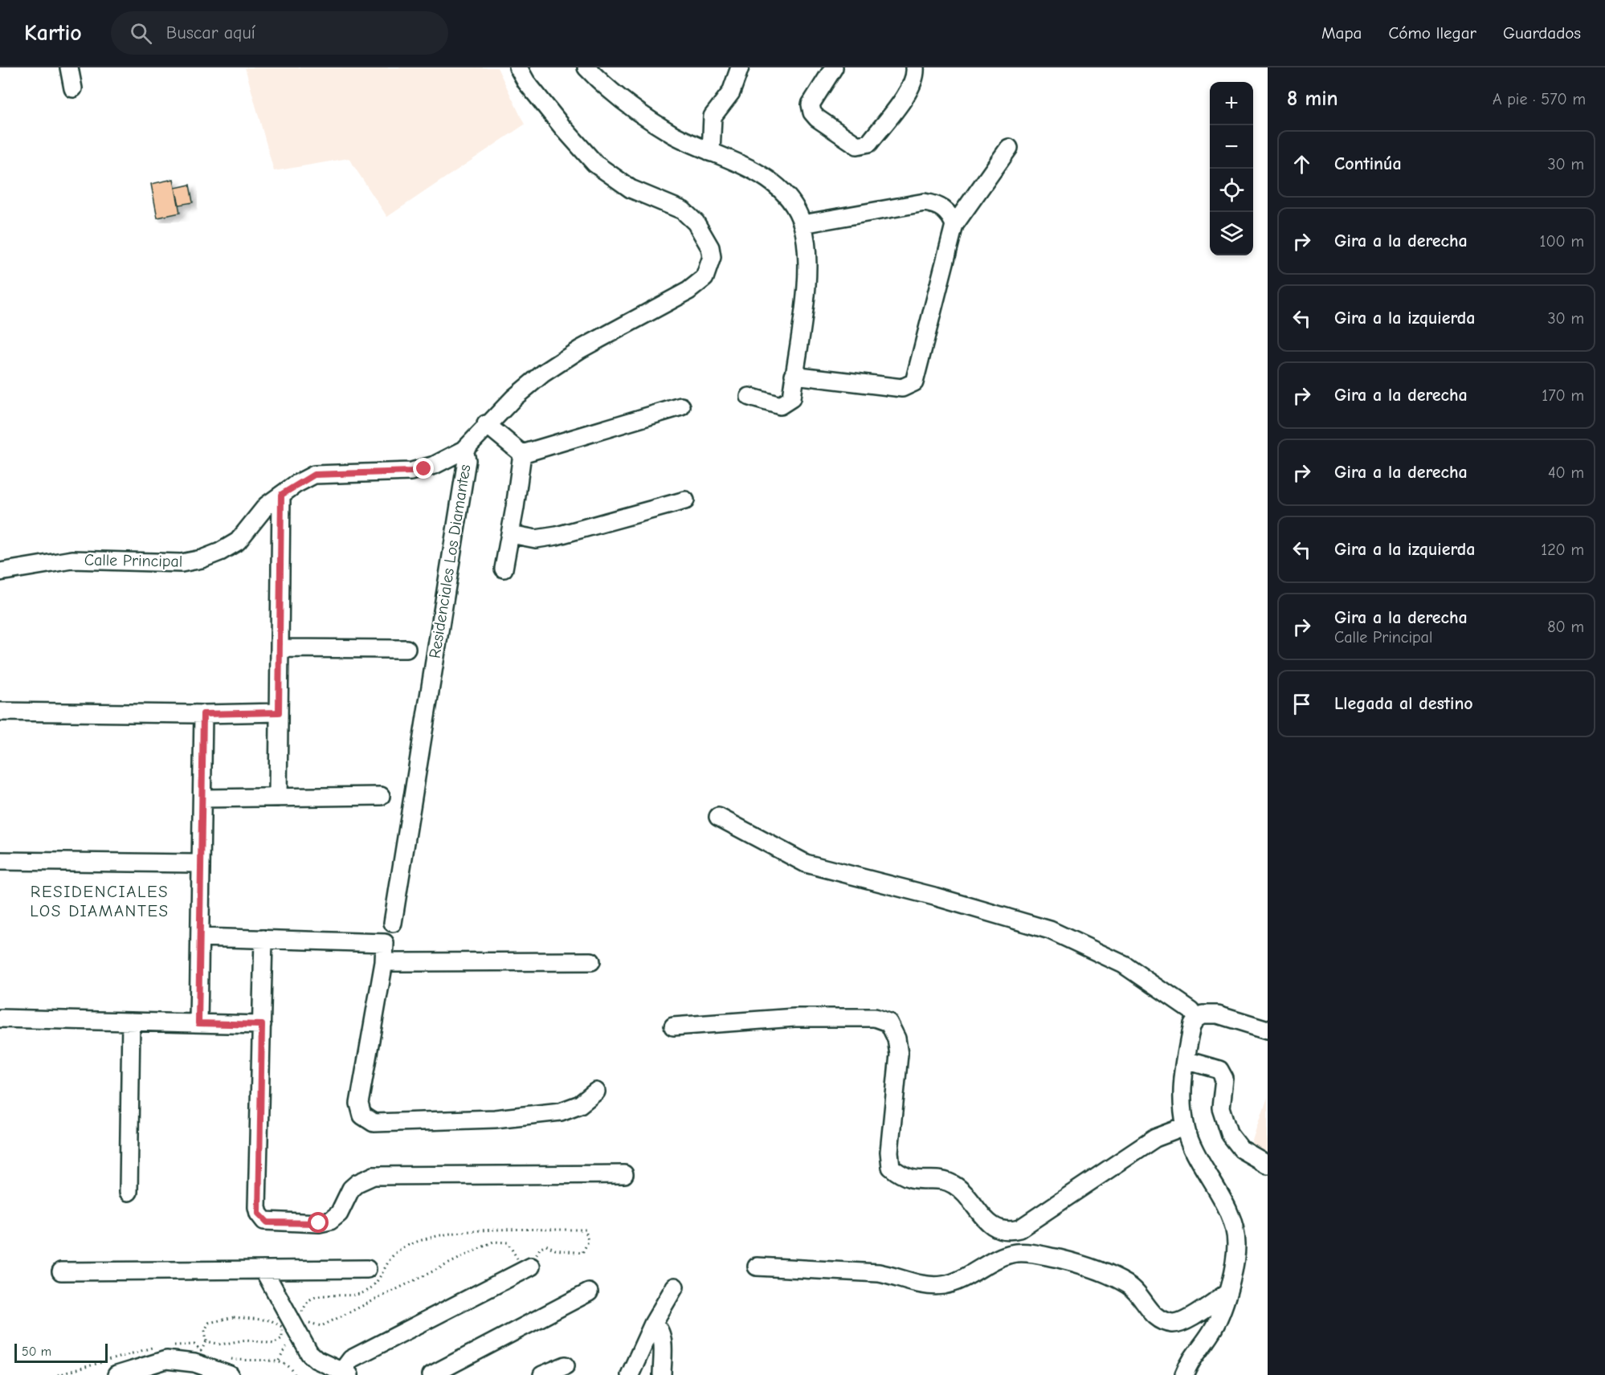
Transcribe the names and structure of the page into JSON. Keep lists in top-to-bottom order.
{
  "streets": {
    "street": ["Calle Principal", "Residenciales Los Diamantes"]
  },
  "crossings": [
    ["Calle Principal", "Residenciales Los Diamantes"]
  ],
  "districts": ["RESIDENCIALES LOS DIAMANTES"],
  "scale_bar": "50 m",
  "page": {
    "header": "Kartio",
    "search": "Buscar aquí",
    "nav": ["Mapa", "Cómo llegar", "Guardados"],
    "heading": ["8 min", "A pie · 570 m"],
    "map_buttons": ["+", "−"],
    "list": [
      ["Continúa", "30 m"],
      ["Gira a la derecha", "100 m"],
      ["Gira a la izquierda", "30 m"],
      ["Gira a la derecha", "170 m"],
      ["Gira a la derecha", "40 m"],
      ["Gira a la izquierda", "120 m"],
      ["Gira a la derecha", "Calle Principal", "80 m"],
      "Llegada al destino"
    ],
    "scale": "50 m"
  }
}
